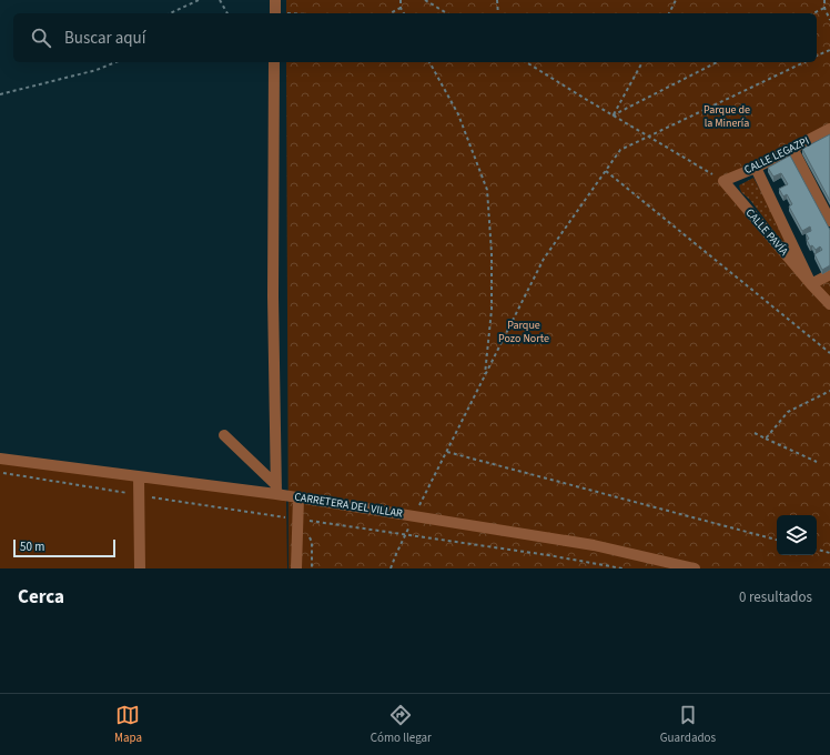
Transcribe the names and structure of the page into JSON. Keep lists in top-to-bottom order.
{
  "streets": {
    "street": ["CALLE LEGAZPI", "CALLE PAVÍA", "CARRETERA DEL VILLAR"]
  },
  "crossings": [
    ["CALLE LEGAZPI", "CALLE PAVÍA"]
  ],
  "parks": ["Parque de la Minería", "Parque Pozo Norte"],
  "scale_bar": "50 m",
  "page": {
    "search": "Buscar aquí",
    "scale": "50 m",
    "heading": ["Cerca", "0 resultados"],
    "nav": ["Mapa", "Cómo llegar", "Guardados"]
  }
}
